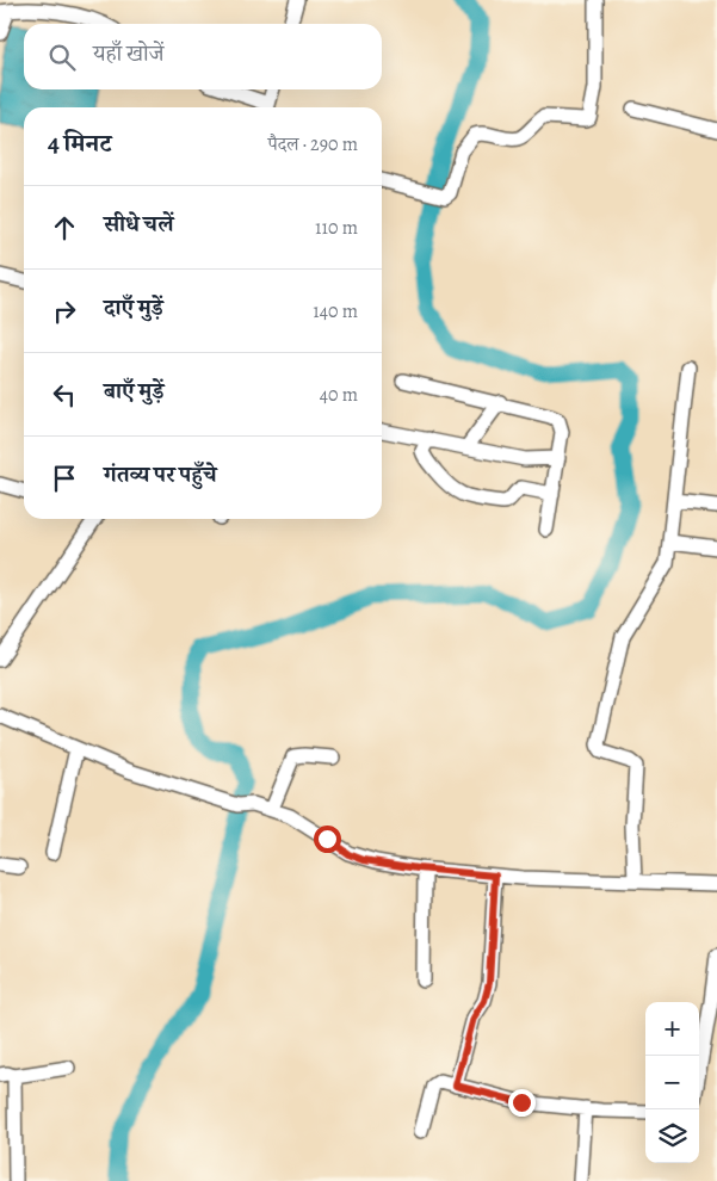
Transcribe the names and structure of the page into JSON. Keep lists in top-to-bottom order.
{
  "page": {
    "search": "यहाँ खोजें",
    "heading": ["4 मिनट", "पैदल · 290 m"],
    "list": [
      ["सीधे चलें", "110 m"],
      ["दाएँ मुड़ें", "140 m"],
      ["बाएँ मुड़ें", "40 m"],
      "गंतव्य पर पहुँचे"
    ],
    "map_buttons": ["+", "−"]
  }
}
